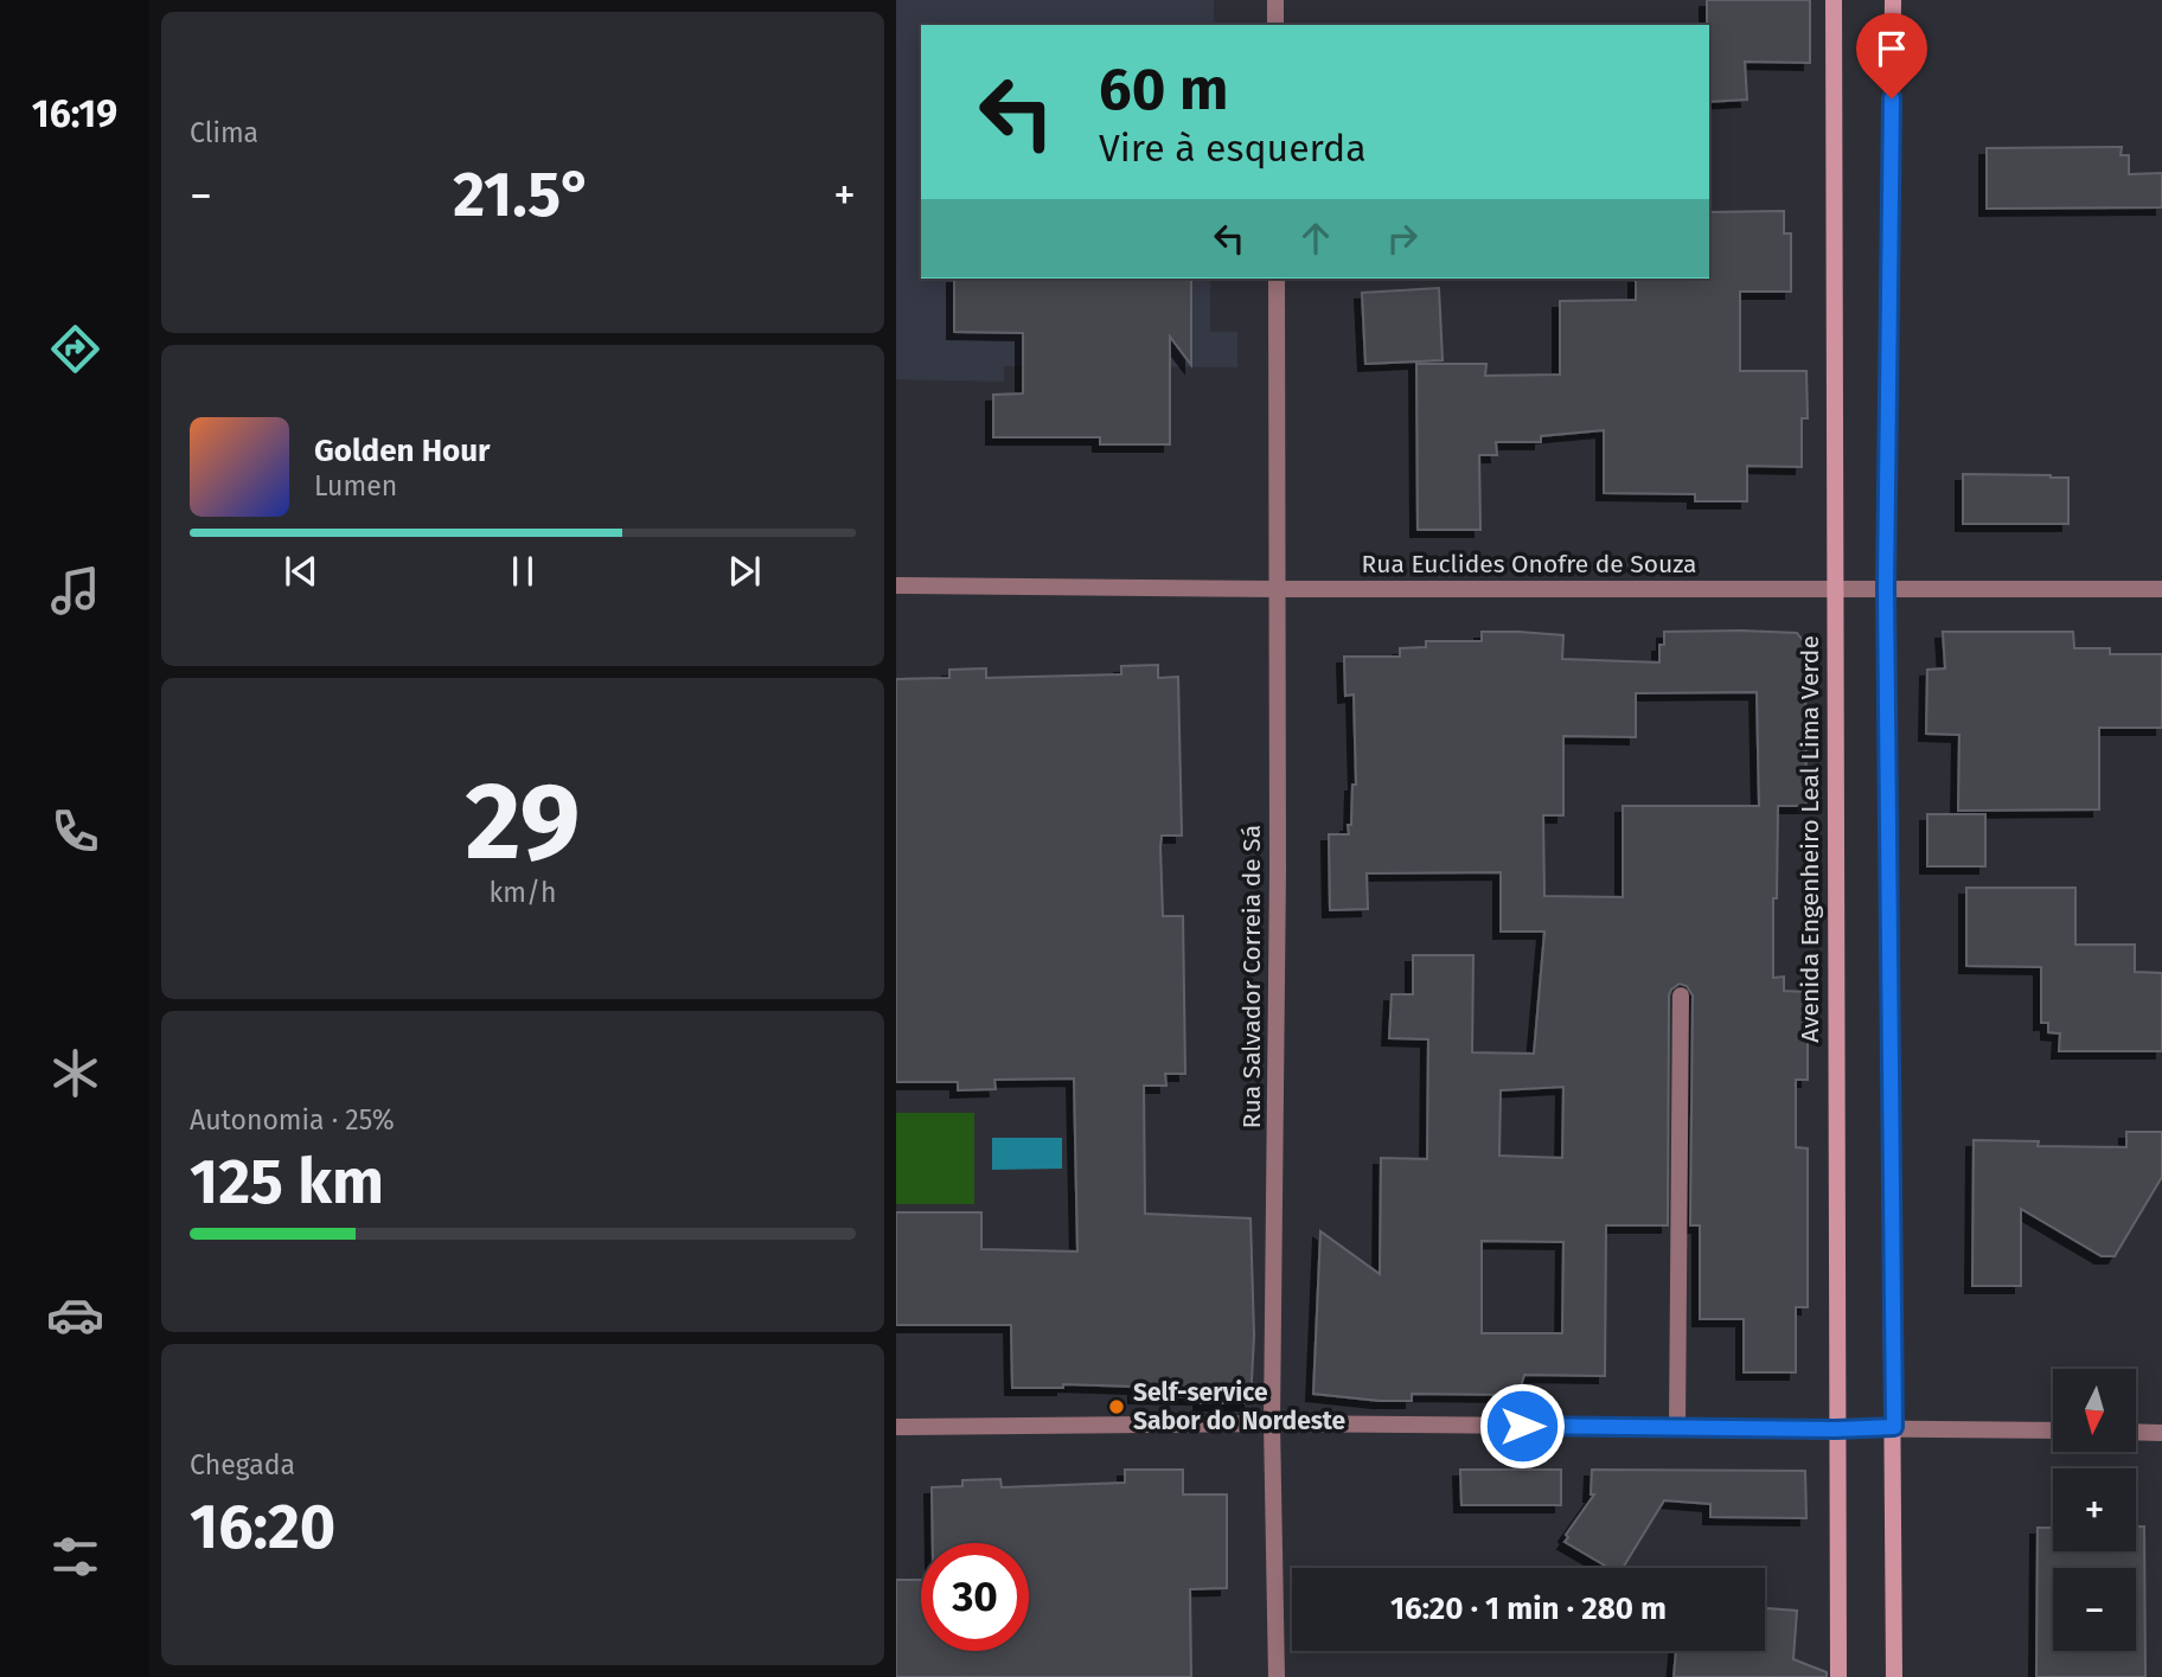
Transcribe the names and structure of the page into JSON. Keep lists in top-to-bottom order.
{
  "streets": {
    "main road": ["Avenida Engenheiro Leal Lima Verde"],
    "street": ["Rua Euclides Onofre de Souza", "Rua Salvador Correia de Sá"]
  },
  "crossings": [
    ["Rua Euclides Onofre de Souza", "Avenida Engenheiro Leal Lima Verde"],
    ["Rua Euclides Onofre de Souza", "Rua Salvador Correia de Sá"]
  ],
  "places": ["Self-service Sabor do Nordeste"],
  "north": "bottom",
  "page": {
    "tabs": "16:19",
    "tile": [
      "Clima",
      ["29", "km/h"],
      ["Autonomia · 25%", "125 km"],
      ["Chegada", "16:20"]
    ],
    "turn": ["60 m", "Vire à esquerda"],
    "heat": ["−", "21.5°", "+"],
    "song": ["Golden Hour", "Lumen"],
    "map_buttons": ["+", "−"],
    "limit": "30",
    "trip": "16:20 · 1 min · 280 m"
  }
}
